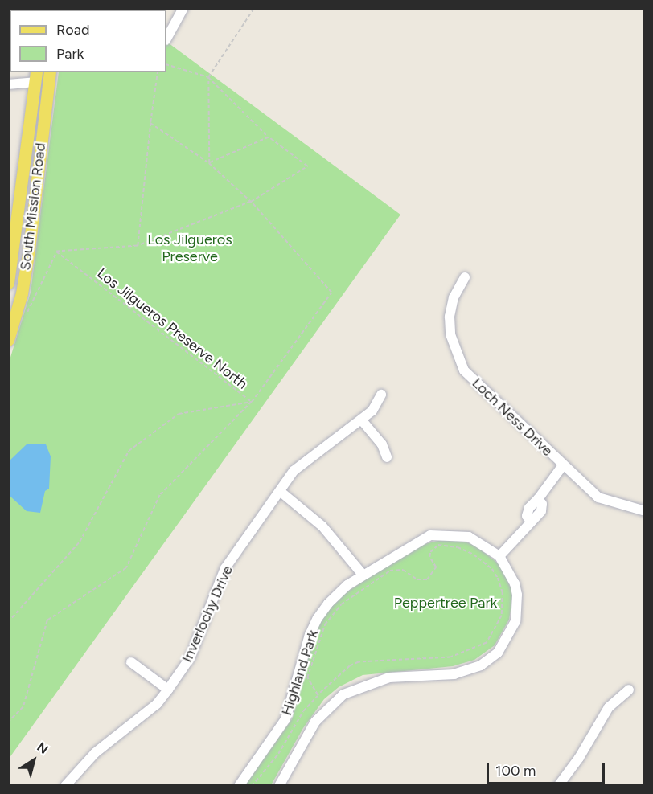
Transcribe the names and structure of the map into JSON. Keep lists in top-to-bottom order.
{
  "streets": {
    "main road": ["South Mission Road"],
    "street": ["Loch Ness Drive", "Inverlochy Drive", "Highland Park"],
    "path": ["Los Jilgueros Preserve North"]
  },
  "parks": ["Los Jilgueros Preserve", "Peppertree Park"],
  "legend": ["Road", "Park"],
  "scale_bar": "100 m",
  "north": "top right"
}
